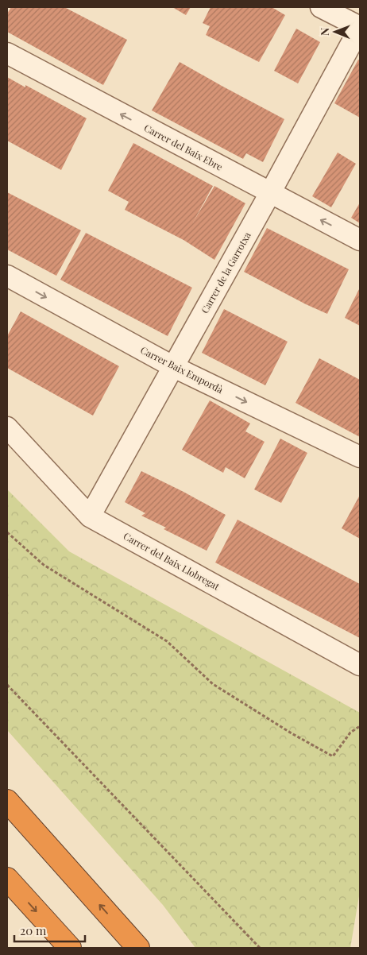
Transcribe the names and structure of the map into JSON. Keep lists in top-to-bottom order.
{
  "streets": {
    "street": [
      "Carrer del Baix Ebre",
      "Carrer de la Garrotxa",
      "Carrer Baix Empordà",
      "Carrer del Baix Llobregat"
    ]
  },
  "crossings": [
    ["Carrer del Baix Ebre", "Carrer de la Garrotxa"],
    ["Carrer de la Garrotxa", "Carrer Baix Empordà"],
    ["Carrer de la Garrotxa", "Carrer del Baix Llobregat"]
  ],
  "one_way": ["Carrer del Baix Ebre", "Carrer Baix Empordà"],
  "scale_bar": "20 m",
  "north": "left"
}
